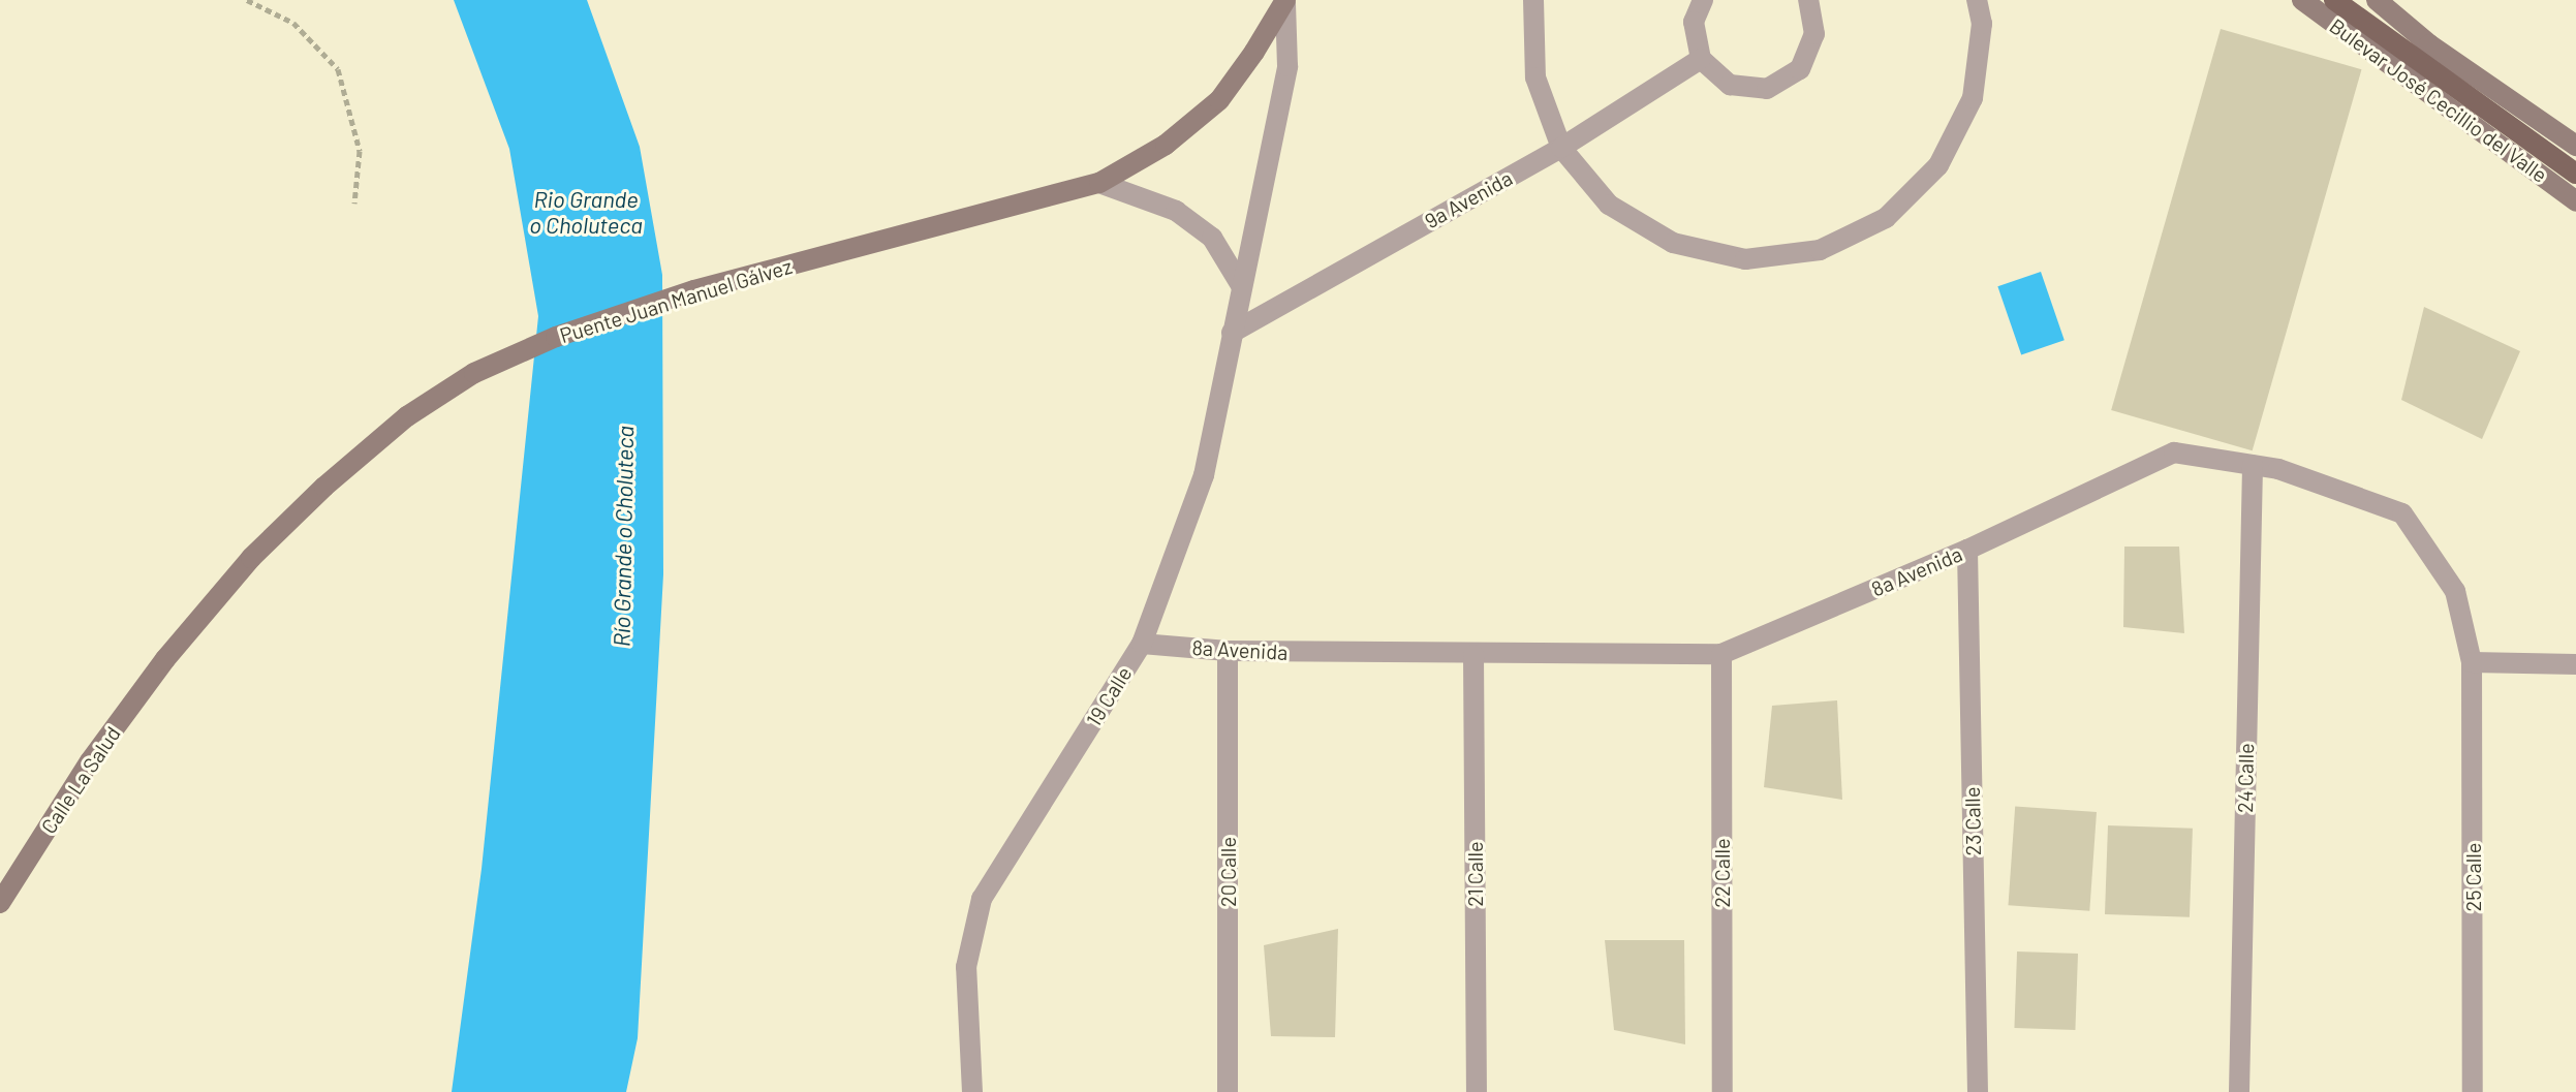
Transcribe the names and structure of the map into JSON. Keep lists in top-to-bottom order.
{
  "streets": {
    "main road": ["Bulevar José Cecillio del Valle", "Puente Juan Manuel Gálvez", "Calle La Salud"],
    "street": [
      "9a Avenida",
      "8a Avenida",
      "19 Calle",
      "24 Calle",
      "23 Calle",
      "20 Calle",
      "22 Calle",
      "21 Calle",
      "25 Calle"
    ]
  },
  "crossings": [
    ["9a Avenida", "19 Calle"],
    ["Puente Juan Manuel Gálvez", "Calle La Salud"],
    ["8a Avenida", "19 Calle"],
    ["8a Avenida", "24 Calle"],
    ["8a Avenida", "23 Calle"],
    ["8a Avenida", "20 Calle"],
    ["8a Avenida", "22 Calle"],
    ["8a Avenida", "21 Calle"],
    ["8a Avenida", "25 Calle"]
  ],
  "water": ["Rio Grande o Choluteca", "Río Grande o Choluteca"]
}
